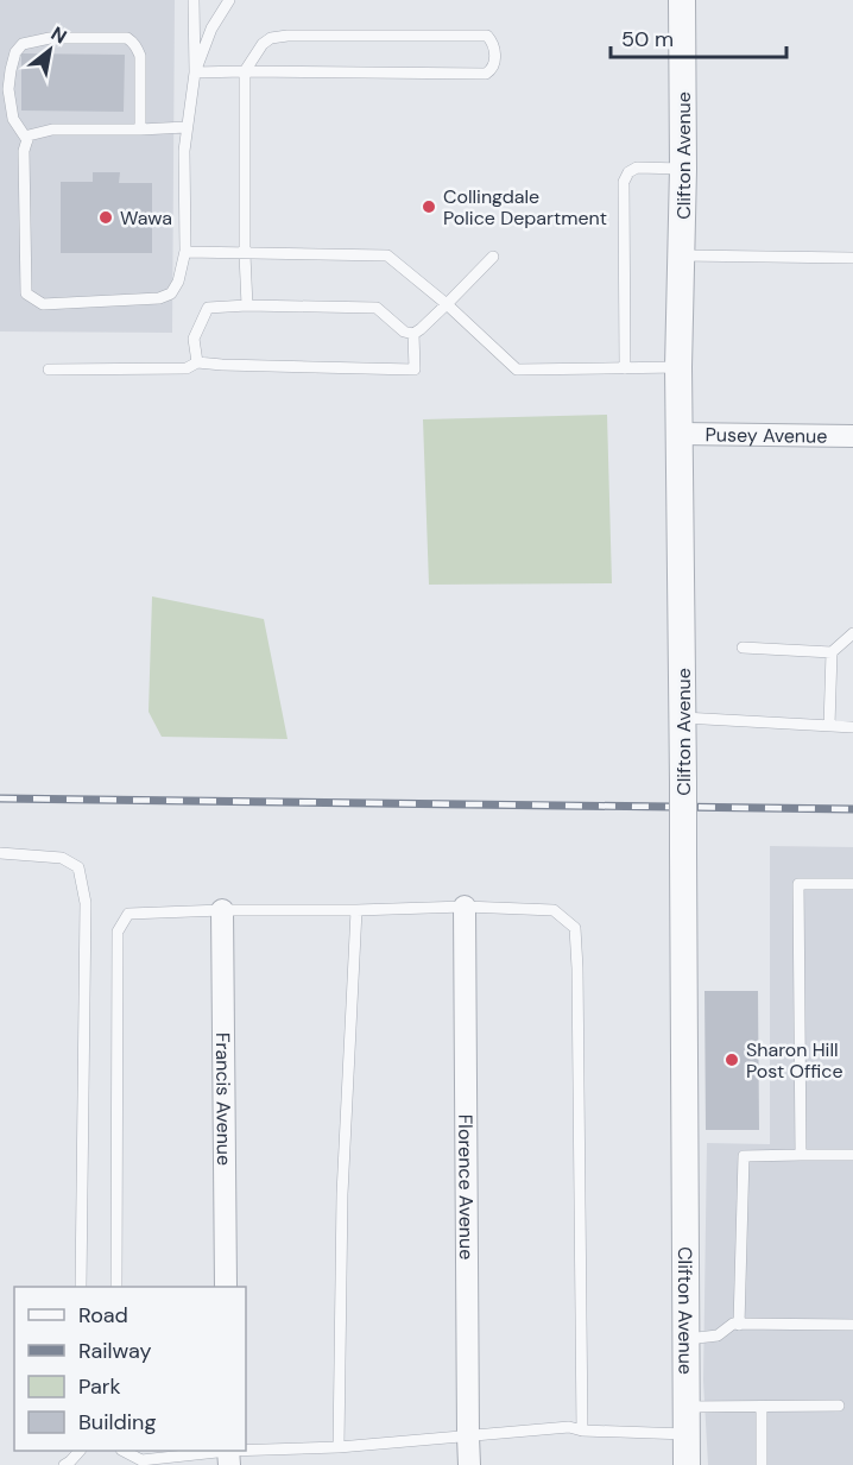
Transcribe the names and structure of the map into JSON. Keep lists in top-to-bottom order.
{
  "streets": {
    "street": [
      "Clifton Avenue",
      "Pusey Avenue",
      "Francis Avenue",
      "Florence Avenue"
    ]
  },
  "crossings": [
    ["Clifton Avenue", "Pusey Avenue"]
  ],
  "places": ["Collingdale Police Department", "Wawa", "Sharon Hill Post Office"],
  "legend": [
    "Road",
    "Railway",
    "Park",
    "Building"
  ],
  "scale_bar": "50 m",
  "north": "top right"
}
